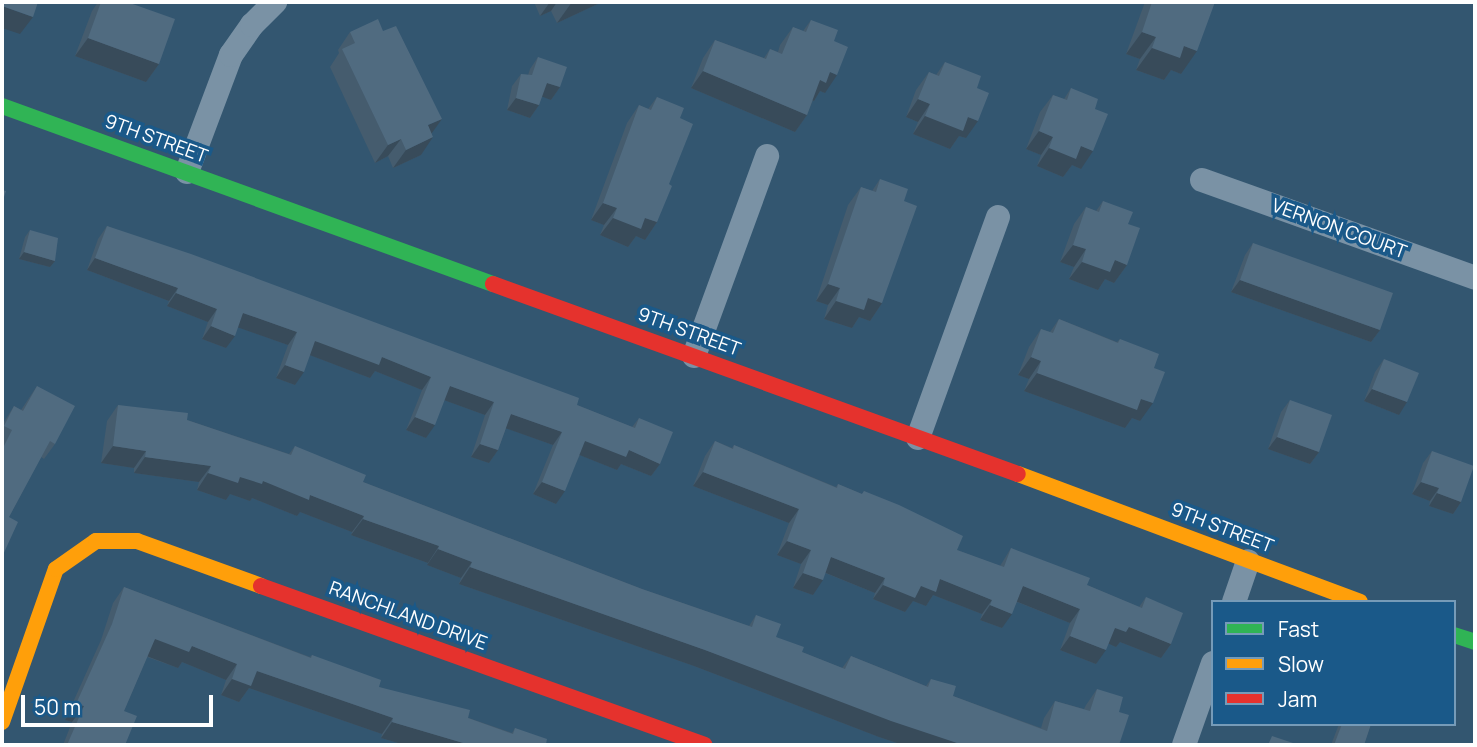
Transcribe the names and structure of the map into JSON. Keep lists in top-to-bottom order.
{
  "streets": {
    "street": ["9TH STREET", "VERNON COURT", "RANCHLAND DRIVE"]
  },
  "legend": ["Fast", "Slow", "Jam"],
  "scale_bar": "50 m"
}
